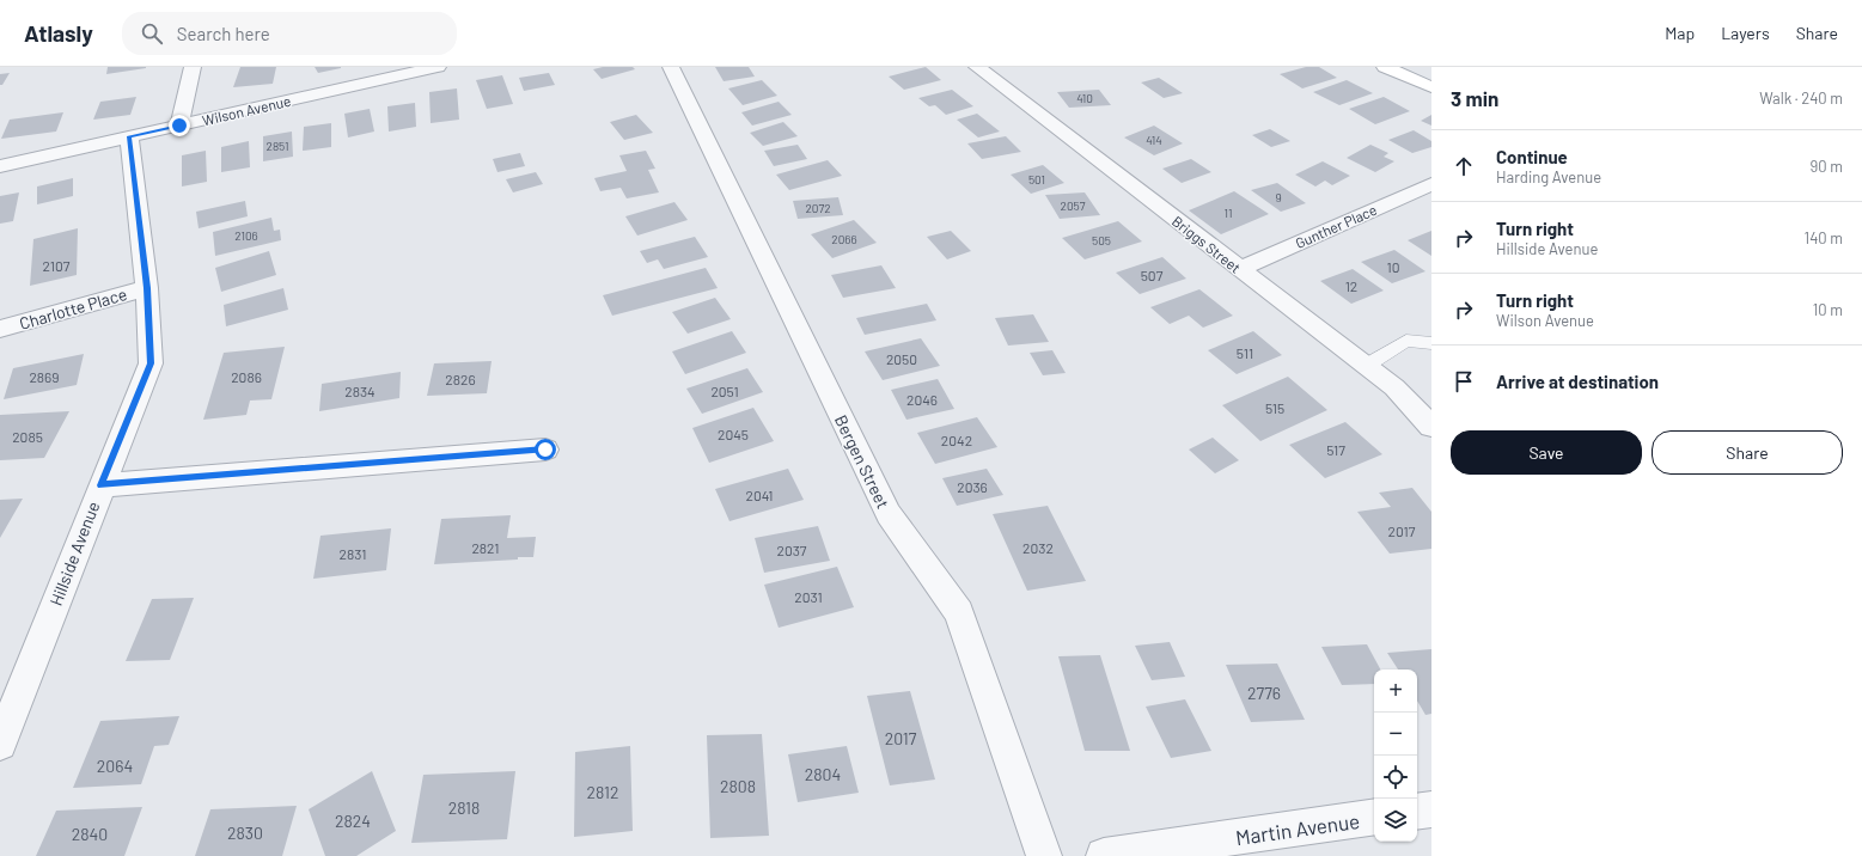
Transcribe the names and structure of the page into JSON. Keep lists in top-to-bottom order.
{
  "streets": {
    "street": [
      "Wilson Avenue",
      "Gunther Place",
      "Briggs Street",
      "Charlotte Place",
      "Bergen Street",
      "Hillside Avenue",
      "Martin Avenue"
    ]
  },
  "crossings": [
    ["Wilson Avenue", "Hillside Avenue"],
    ["Gunther Place", "Briggs Street"],
    ["Charlotte Place", "Hillside Avenue"]
  ],
  "house_numbers": [
    "410",
    "414",
    "2851",
    "501",
    "9",
    "2057",
    "2072",
    "11",
    "2106",
    "2066",
    "505",
    "2107",
    "10",
    "507",
    "12",
    "511",
    "2050",
    "2869",
    "2086",
    "2826",
    "2834",
    "2051",
    "2046",
    "515",
    "2045",
    "2085",
    "2042",
    "517",
    "2036",
    "2041",
    "2017",
    "2821",
    "2032",
    "2037",
    "2831",
    "2031",
    "2776",
    "2017",
    "2064",
    "2804",
    "2808",
    "2812",
    "2818",
    "2824",
    "2830",
    "2840"
  ],
  "page": {
    "header": "Atlasly",
    "search": "Search here",
    "nav": ["Map", "Layers", "Share"],
    "heading": ["3 min", "Walk · 240 m"],
    "list": [
      ["Continue", "Harding Avenue", "90 m"],
      ["Turn right", "Hillside Avenue", "140 m"],
      ["Turn right", "Wilson Avenue", "10 m"],
      "Arrive at destination"
    ],
    "buttons": ["Save", "Share"],
    "map_buttons": ["+", "−"]
  }
}
